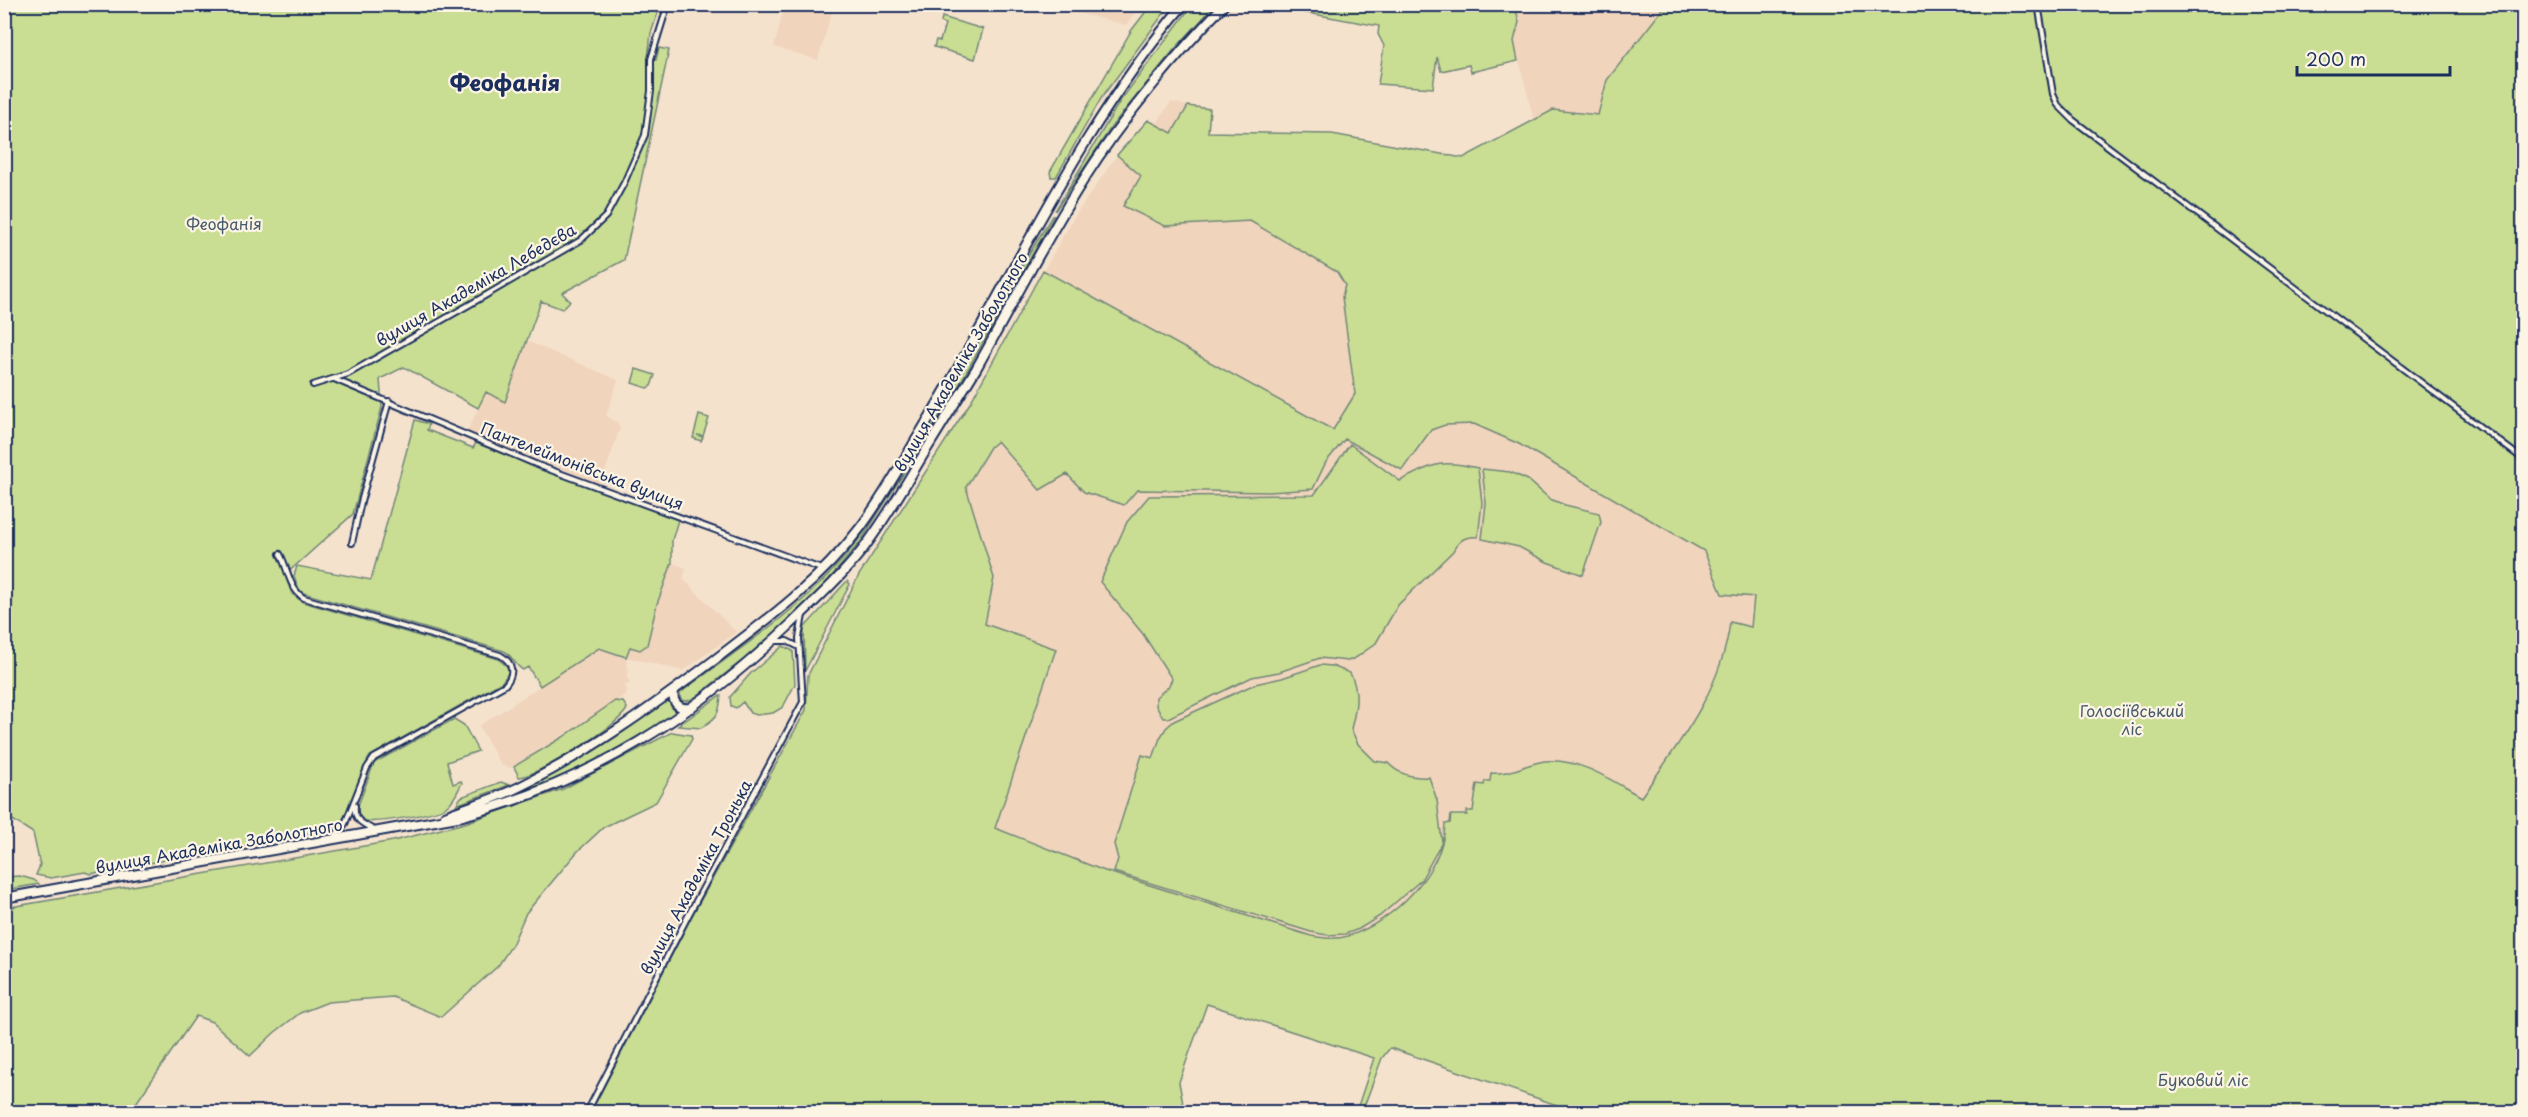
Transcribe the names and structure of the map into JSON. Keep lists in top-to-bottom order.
{
  "streets": {
    "highway": ["вулиця Академіка Заболотного"],
    "street": ["вулиця Академіка Лебедєва", "Пантелеймонівська вулиця", "вулиця Академіка Тронька"]
  },
  "crossings": [
    ["вулиця Академіка Лебедєва", "Пантелеймонівська вулиця"],
    ["вулиця Академіка Заболотного", "Пантелеймонівська вулиця"],
    ["вулиця Академіка Заболотного", "вулиця Академіка Тронька"]
  ],
  "districts": ["Феофанія"],
  "parks": ["Феофанія", "Голосіївський ліс", "Буковий ліс"],
  "scale_bar": "200 m"
}
